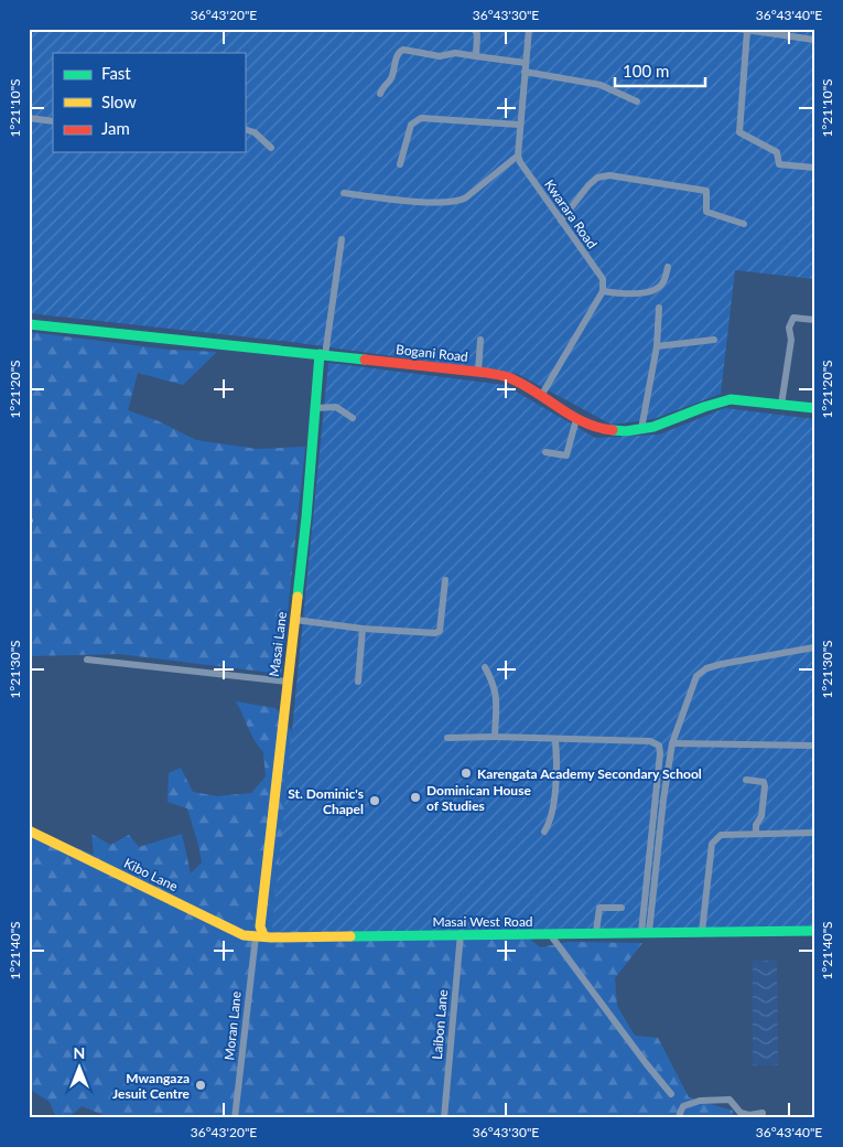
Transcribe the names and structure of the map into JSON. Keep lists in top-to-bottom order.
{
  "streets": {
    "street": [
      "Kwarara Road",
      "Bogani Road",
      "Masai Lane",
      "Kibo Lane",
      "Masai West Road",
      "Laibon Lane",
      "Moran Lane"
    ]
  },
  "crossings": [
    ["Bogani Road", "Masai Lane"],
    ["Masai Lane", "Kibo Lane"],
    ["Masai Lane", "Masai West Road"],
    ["Masai Lane", "Moran Lane"],
    ["Kibo Lane", "Masai West Road"],
    ["Kibo Lane", "Moran Lane"],
    ["Masai West Road", "Laibon Lane"],
    ["Masai West Road", "Moran Lane"]
  ],
  "places": [
    "Karengata Academy Secondary School",
    "Dominican House of Studies",
    "St. Dominic's Chapel",
    "Mwangaza Jesuit Centre"
  ],
  "legend": ["Fast", "Slow", "Jam"],
  "scale_bar": "100 m",
  "north": "top",
  "coordinates": [
    "36°43'20\"E",
    "36°43'30\"E",
    "36°43'40\"E",
    "1°21'10\"S",
    "1°21'20\"S",
    "1°21'30\"S",
    "1°21'40\"S"
  ]
}
